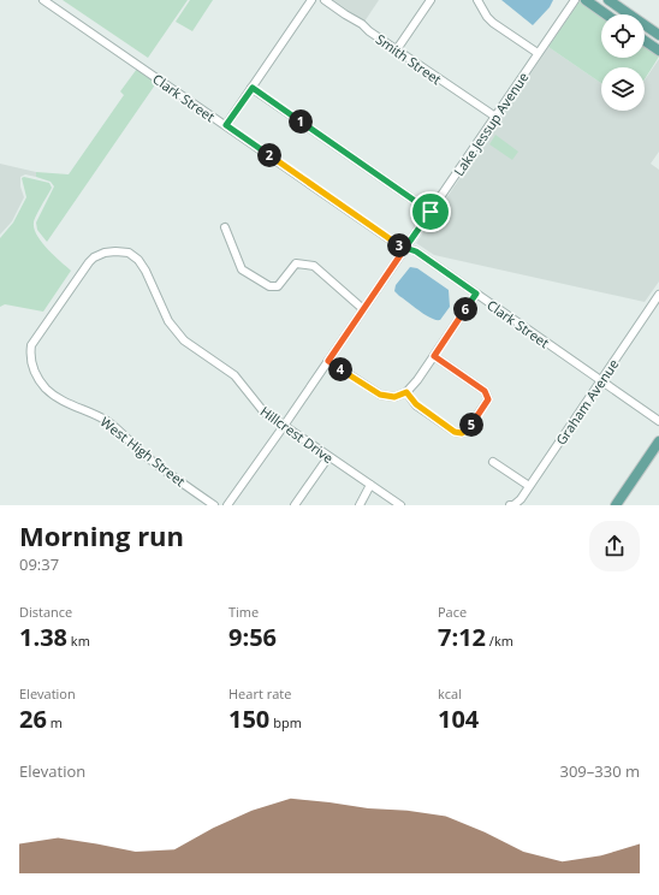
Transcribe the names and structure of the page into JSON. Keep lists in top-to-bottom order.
{
  "streets": {
    "street": [
      "Smith Street",
      "Clark Street",
      "Lake Jessup Avenue",
      "Graham Avenue",
      "Hillcrest Drive",
      "West High Street"
    ]
  },
  "crossings": [
    ["Smith Street", "Lake Jessup Avenue"],
    ["Clark Street", "Lake Jessup Avenue"],
    ["Clark Street", "Graham Avenue"],
    ["Lake Jessup Avenue", "Hillcrest Drive"],
    ["Hillcrest Drive", "West High Street"]
  ],
  "page": {
    "pins": [
      "1",
      "2",
      "3",
      "6",
      "4",
      "5"
    ],
    "heading": ["Morning run", "09:37"],
    "stats": [
      ["Distance", "1.38 km"],
      ["Time", "9:56"],
      ["Pace", "7:12 /km"],
      ["Elevation", "26 m"],
      ["Heart rate", "150 bpm"],
      ["kcal", "104"]
    ],
    "chart": ["Elevation", "309–330 m"]
  }
}
